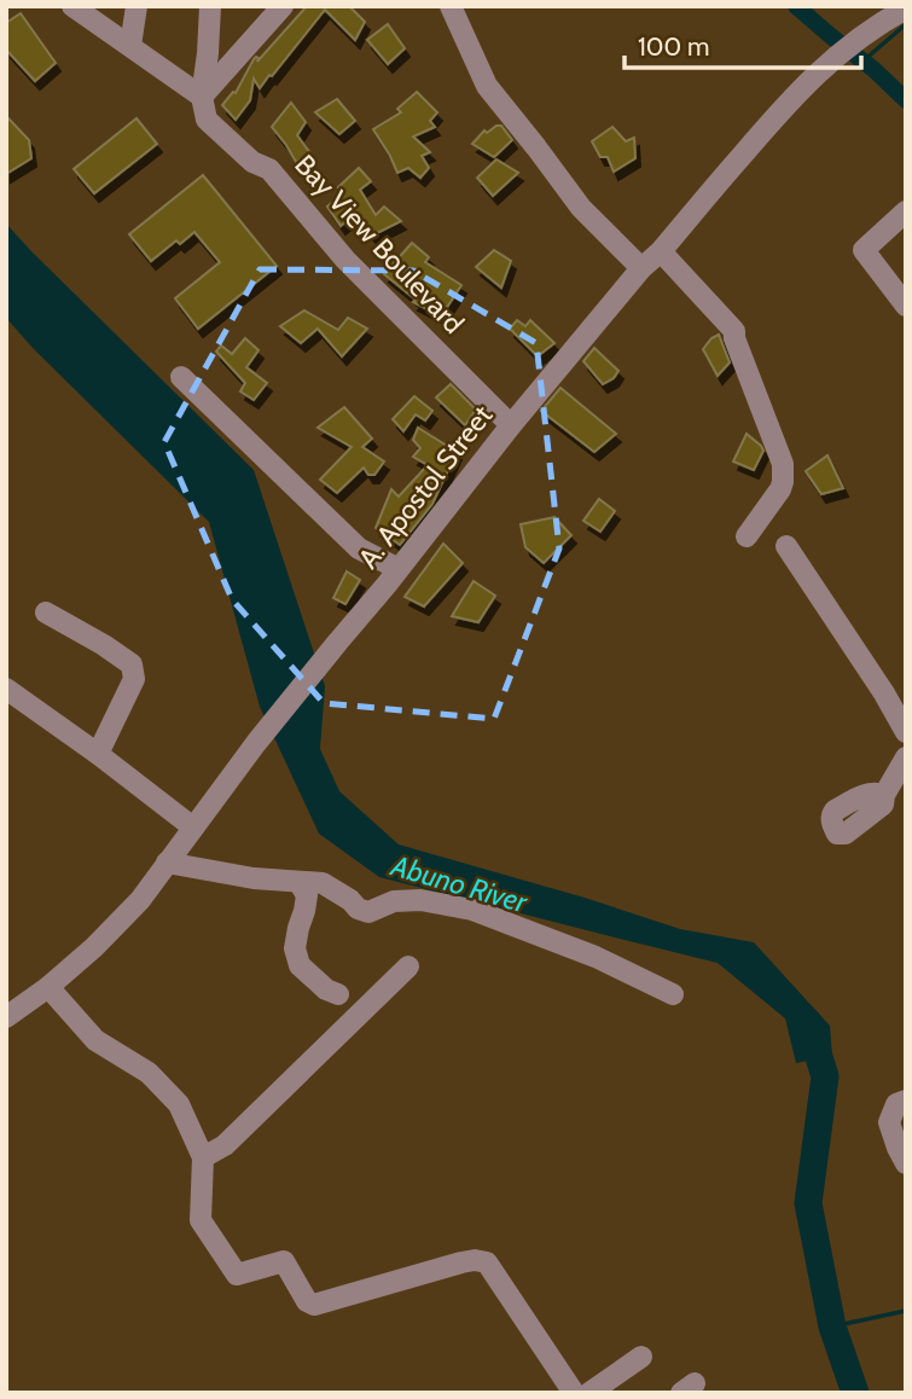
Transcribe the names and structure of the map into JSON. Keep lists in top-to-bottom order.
{
  "streets": {
    "street": ["Bay View Boulevard", "A. Apostol Street"]
  },
  "crossings": [
    ["Bay View Boulevard", "A. Apostol Street"]
  ],
  "water": ["Abuno River"],
  "scale_bar": "100 m"
}
